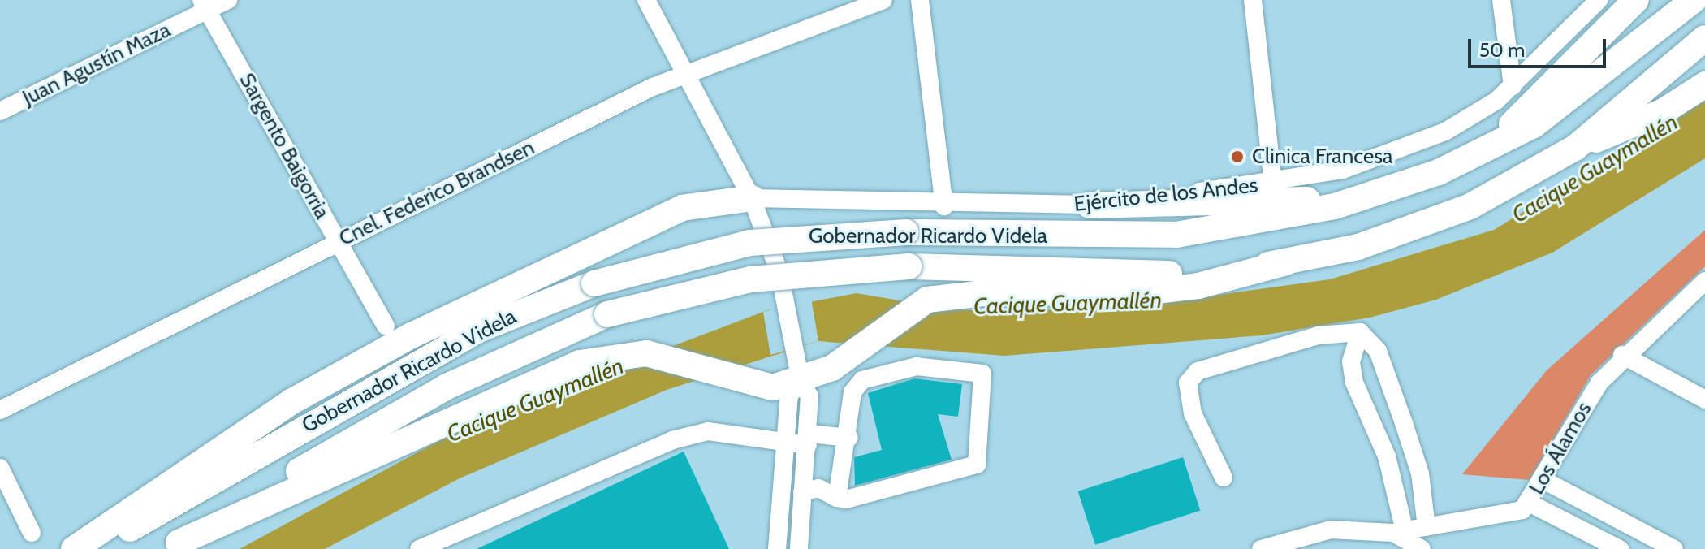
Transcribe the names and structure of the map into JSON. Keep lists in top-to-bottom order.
{
  "streets": {
    "highway": ["Gobernador Ricardo Videla"],
    "street": [
      "Juan Agustín Maza",
      "Sargento Baigorria",
      "Cnel. Federico Brandsen",
      "Ejército de los Andes",
      "Los Álamos"
    ]
  },
  "crossings": [
    ["Juan Agustín Maza", "Sargento Baigorria"],
    ["Sargento Baigorria", "Cnel. Federico Brandsen"]
  ],
  "water": ["Cacique Guaymallén"],
  "places": ["Clinica Francesa"],
  "scale_bar": "50 m"
}
